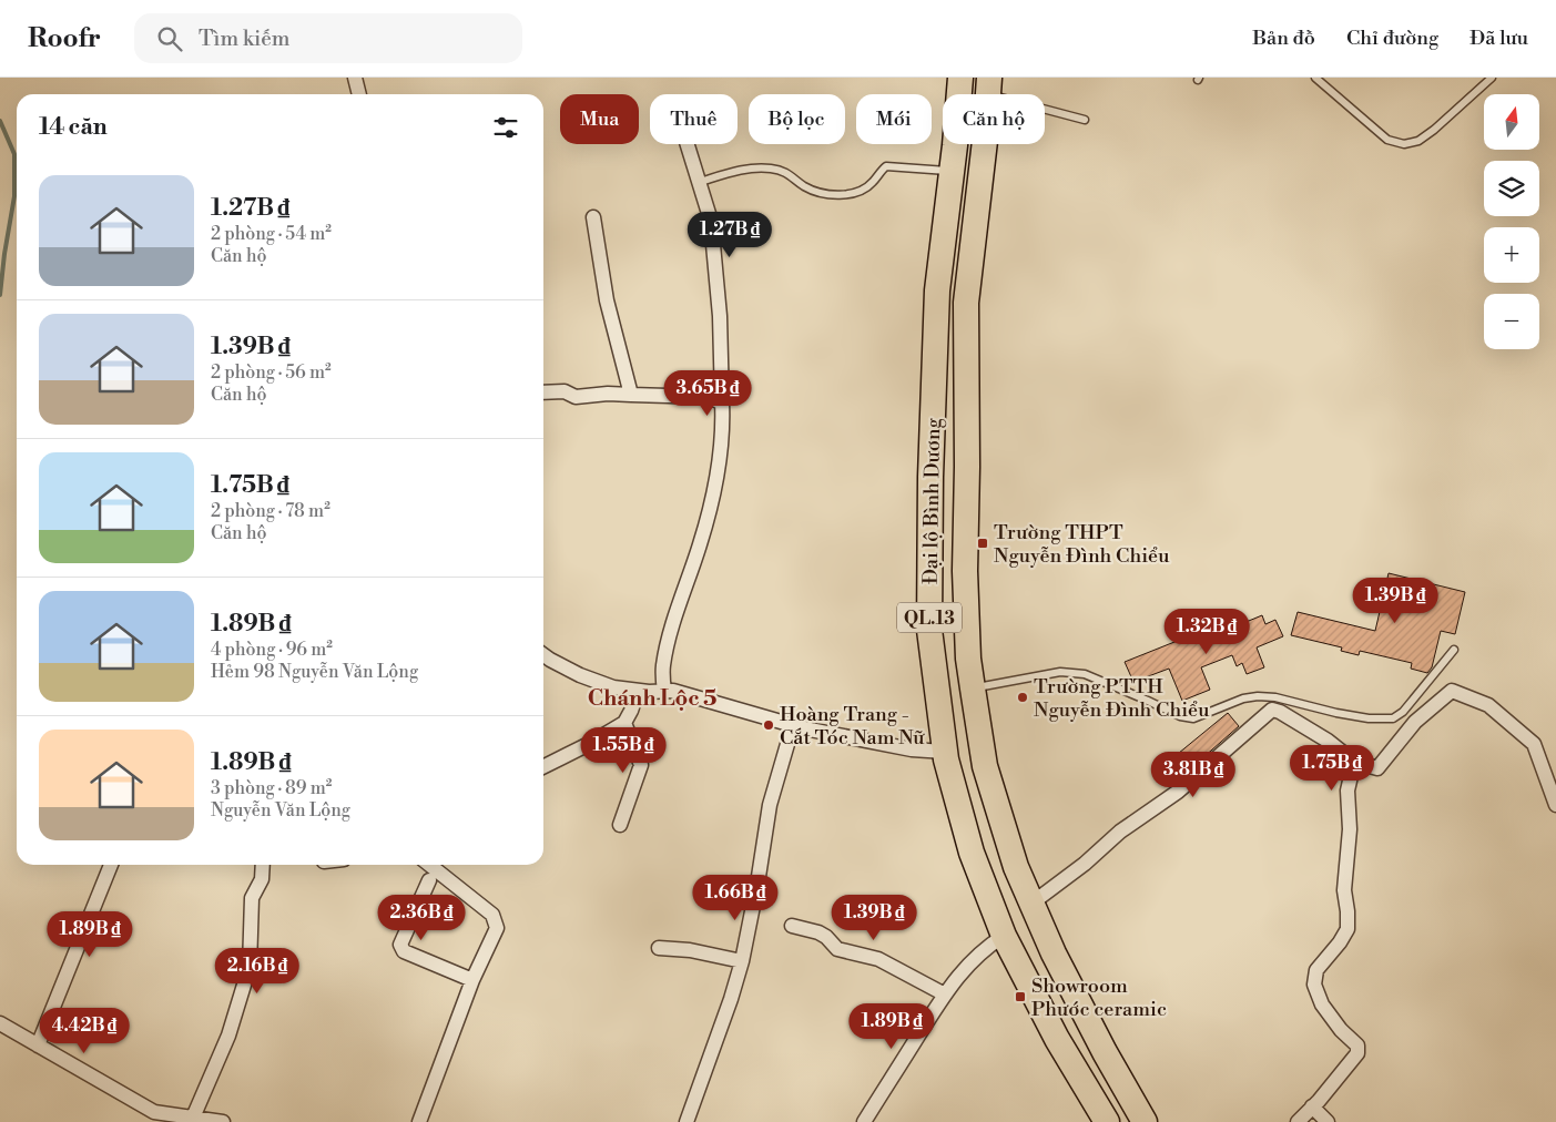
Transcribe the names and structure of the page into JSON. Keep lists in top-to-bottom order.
{
  "streets": {
    "highway": ["Đại lộ Bình Dương", "QL.13"]
  },
  "districts": ["Chánh Lộc 5"],
  "places": {
    "transit": ["Trường THPT Nguyễn Đình Chiểu", "Showroom Phước ceramic"],
    "other": ["Trường PTTH Nguyễn Đình Chiểu", "Hoàng Trang - Cắt Tóc Nam Nữ"]
  },
  "north": "top",
  "page": {
    "header": "Roofr",
    "search": "Tìm kiếm",
    "nav": ["Bản đồ", "Chỉ đường", "Đã lưu"],
    "map_buttons": ["+", "−"],
    "chip": [
      "Mua",
      "Thuê",
      "Bộ lọc",
      "Mới",
      "Căn hộ"
    ],
    "heading": "14 căn",
    "list": [
      {
        "name": "1.27B ₫",
        "note": "2 phòng · 54 m² · Căn hộ"
      },
      {
        "name": "1.39B ₫",
        "note": "2 phòng · 56 m² · Căn hộ"
      },
      {
        "name": "1.75B ₫",
        "note": "2 phòng · 78 m² · Căn hộ"
      },
      {
        "name": "1.89B ₫",
        "note": "4 phòng · 96 m² · Hẻm 98 Nguyễn Văn Lộng"
      },
      {
        "name": "1.89B ₫",
        "note": "3 phòng · 89 m² · Nguyễn Văn Lộng"
      }
    ],
    "price": [
      "1.27B ₫",
      "3.65B ₫",
      "1.39B ₫",
      "1.32B ₫",
      "1.55B ₫",
      "1.75B ₫",
      "3.81B ₫",
      "1.66B ₫",
      "2.36B ₫",
      "1.39B ₫",
      "1.89B ₫",
      "2.16B ₫",
      "1.89B ₫",
      "4.42B ₫"
    ]
  }
}
